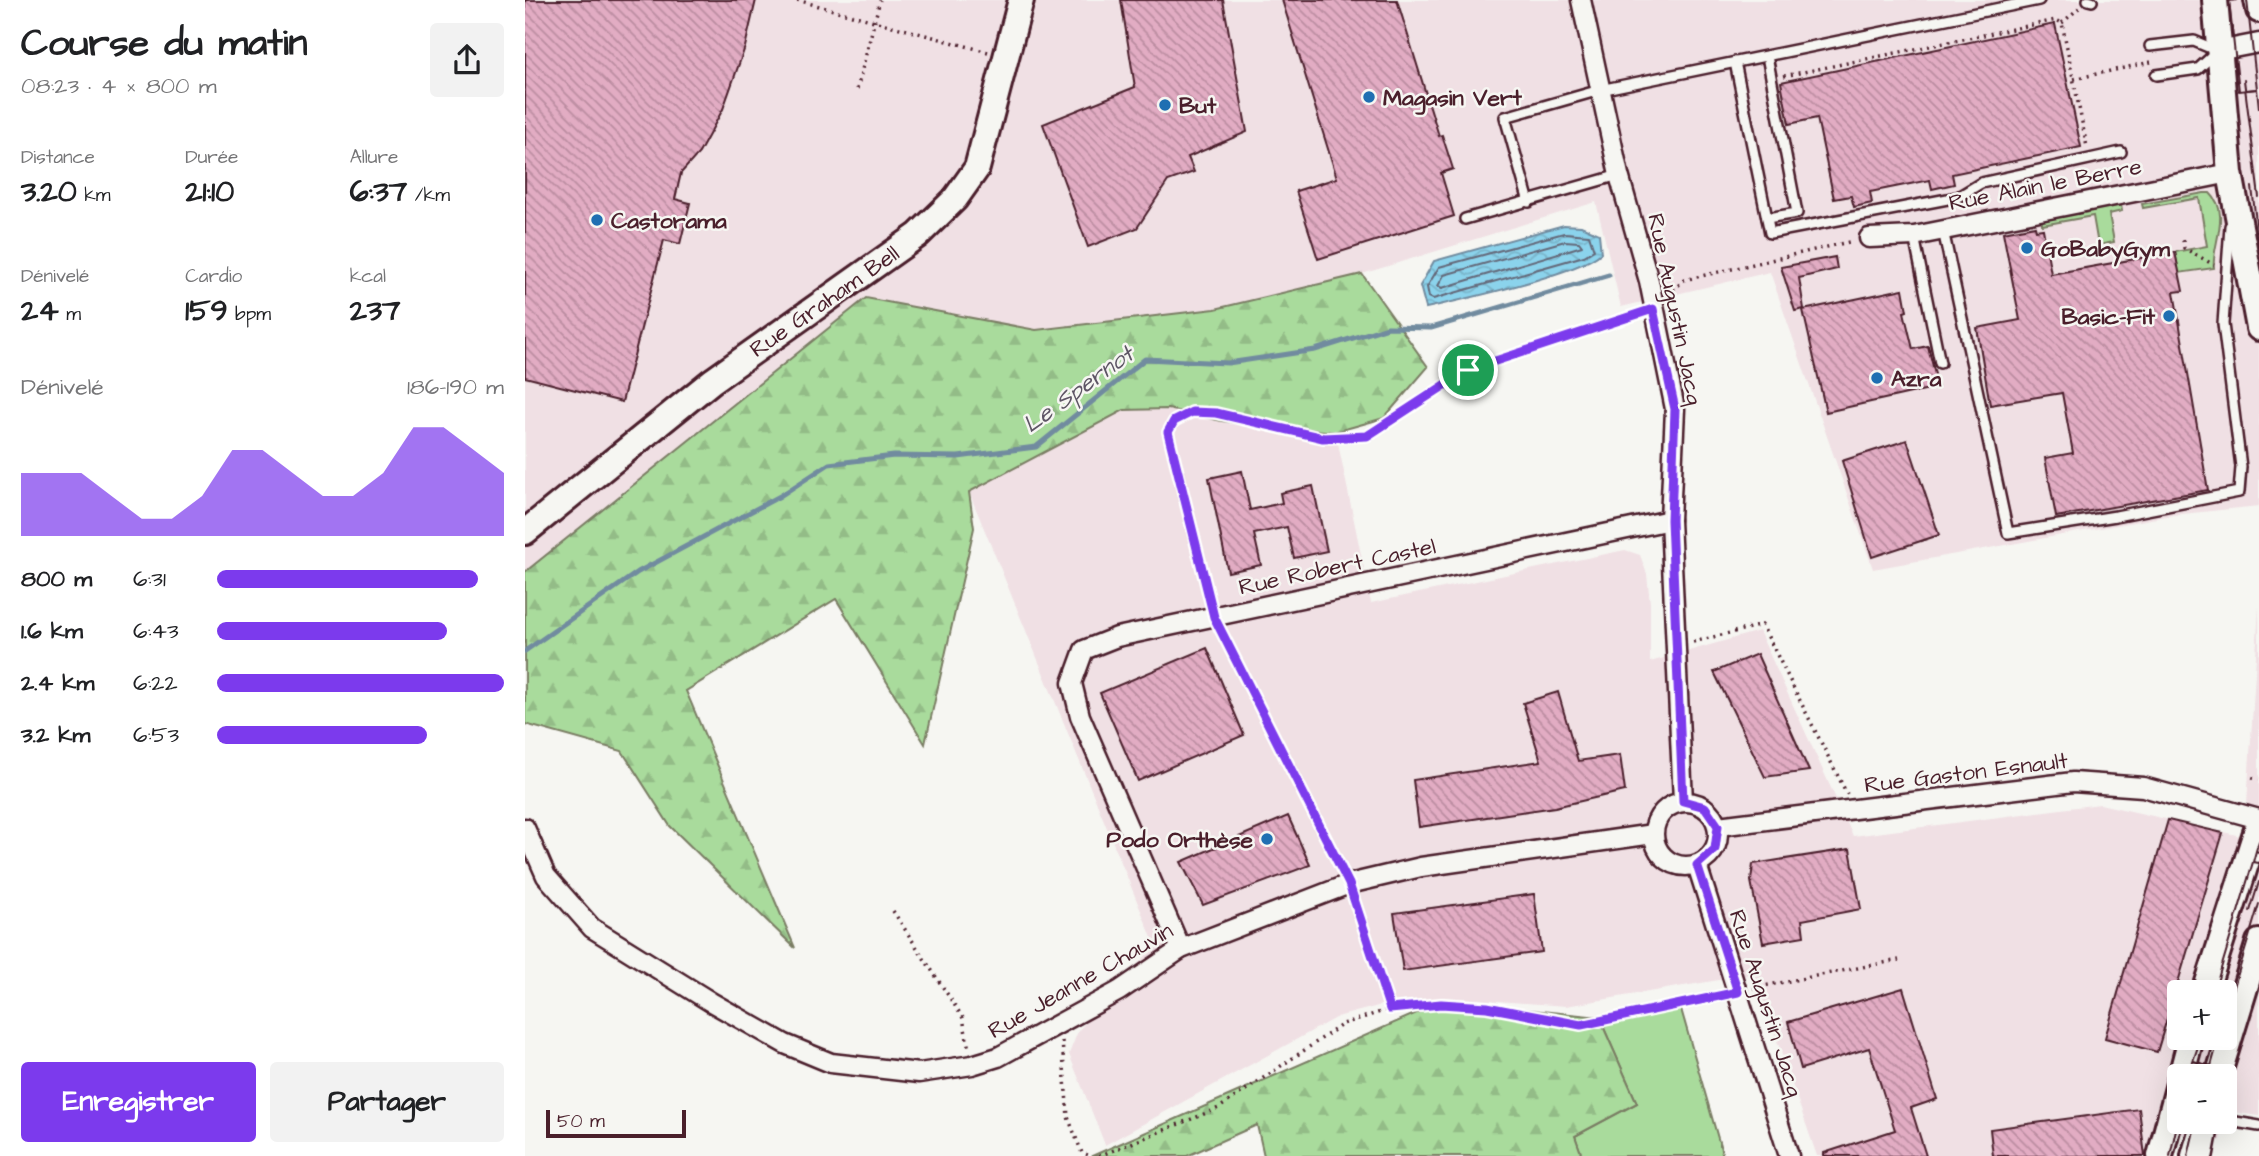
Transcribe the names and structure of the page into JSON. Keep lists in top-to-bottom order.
{
  "streets": {
    "main road": ["Rue Graham Bell"],
    "street": [
      "Rue Alain le Berre",
      "Rue Augustin Jacq",
      "Rue Robert Castel",
      "Rue Gaston Esnault",
      "Rue Jeanne Chauvin"
    ]
  },
  "crossings": [
    ["Rue Augustin Jacq", "Rue Robert Castel"],
    ["Rue Augustin Jacq", "Rue Gaston Esnault"],
    ["Rue Augustin Jacq", "Rue Jeanne Chauvin"],
    ["Rue Robert Castel", "Rue Jeanne Chauvin"],
    ["Rue Gaston Esnault", "Rue Jeanne Chauvin"]
  ],
  "water": ["Le Spernot"],
  "places": [
    "Magasin Vert",
    "But",
    "Castorama",
    "GoBabyGym",
    "Basic-Fit",
    "Azra",
    "Podo Orthèse"
  ],
  "scale_bar": "50 m",
  "page": {
    "heading": ["Course du matin", "08:23 · 4 × 800 m"],
    "stats": [
      ["Distance", "3.20 km"],
      ["Durée", "21:10"],
      ["Allure", "6:37 /km"],
      ["Dénivelé", "24 m"],
      ["Cardio", "159 bpm"],
      ["kcal", "237"]
    ],
    "chart": ["Dénivelé", "186–190 m"],
    "list": [
      {
        "name": "800 m",
        "note": "6:31"
      },
      {
        "name": "1.6 km",
        "note": "6:43"
      },
      {
        "name": "2.4 km",
        "note": "6:22"
      },
      {
        "name": "3.2 km",
        "note": "6:53"
      }
    ],
    "map_buttons": ["+", "−"],
    "buttons": ["Enregistrer", "Partager"],
    "scale": "50 m"
  }
}
